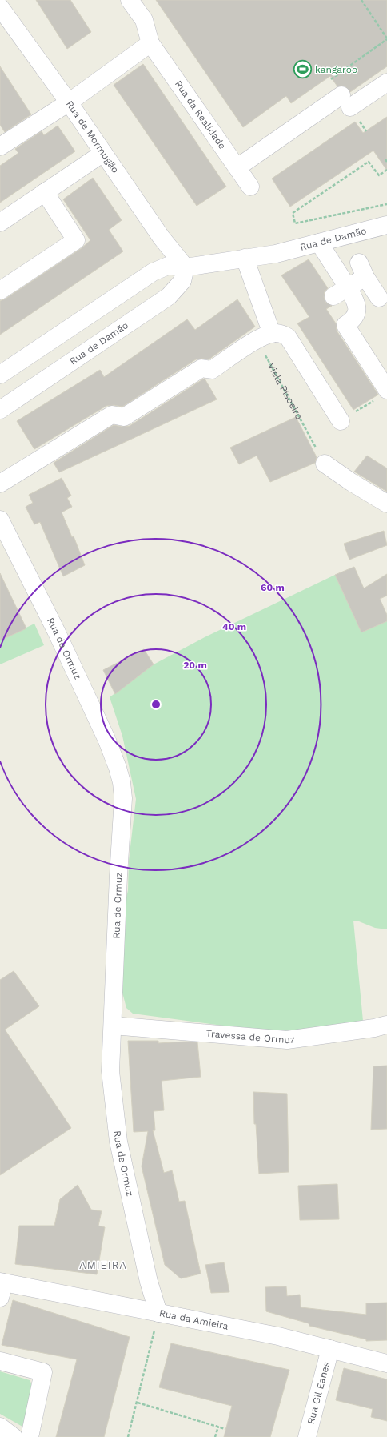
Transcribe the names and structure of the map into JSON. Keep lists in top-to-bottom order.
{
  "streets": {
    "street": [
      "Rua da Realidade",
      "Rua de Mormugão",
      "Rua de Damão",
      "Rua de Ormuz",
      "Travessa de Ormuz",
      "Rua da Amieira",
      "Rua Gil Eanes"
    ],
    "path": ["Viela Pisoeiro"]
  },
  "crossings": [
    ["Rua de Mormugão", "Rua de Damão"],
    ["Rua de Ormuz", "Travessa de Ormuz"],
    ["Rua de Ormuz", "Rua da Amieira"],
    ["Rua da Amieira", "Rua Gil Eanes"]
  ],
  "districts": ["AMIEIRA"],
  "places": {
    "sports": ["kangaroo"]
  },
  "rings": ["60 m", "40 m", "20 m"]
}
